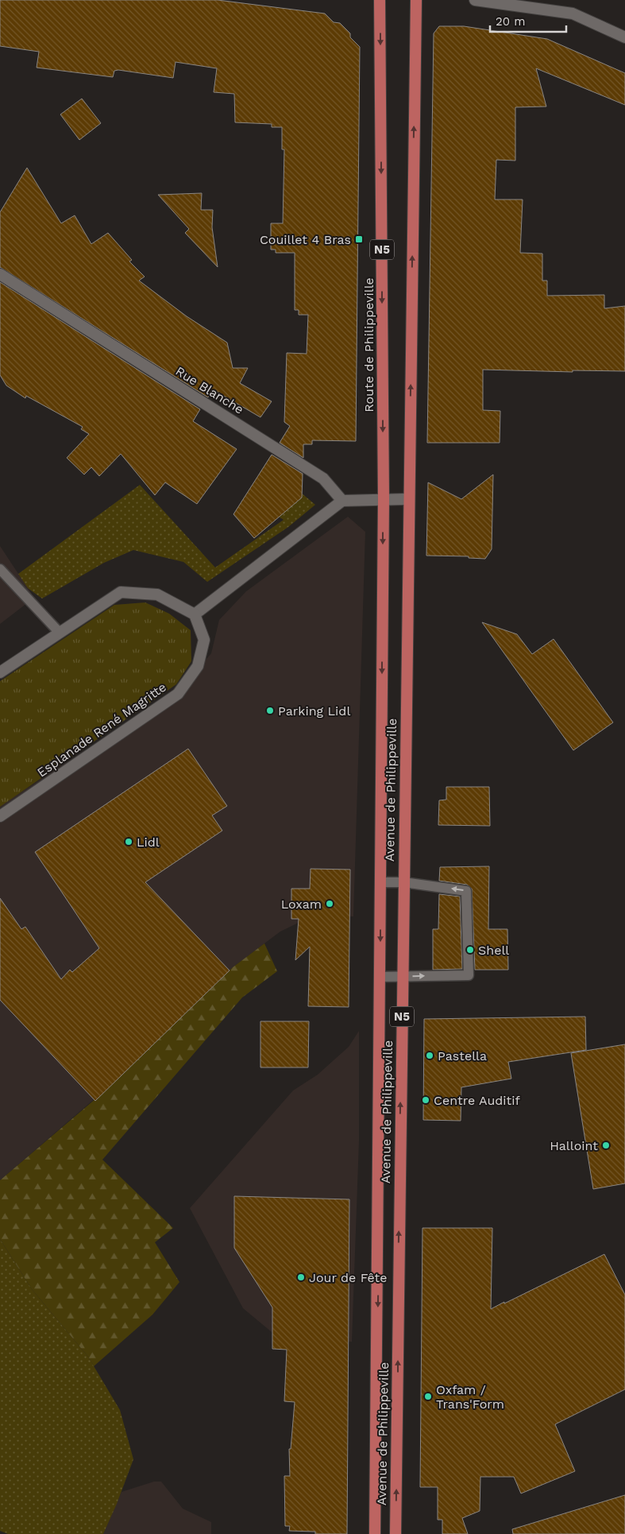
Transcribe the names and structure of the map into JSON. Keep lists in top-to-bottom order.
{
  "streets": {
    "main road": ["N5", "Route de Philippeville", "Avenue de Philippeville"],
    "street": ["Rue Blanche", "Esplanade René Magritte"]
  },
  "crossings": [
    ["N5", "Avenue de Philippeville"],
    ["Route de Philippeville", "Avenue de Philippeville"]
  ],
  "places": {
    "transit": ["Couillet 4 Bras"],
    "other": [
      "Parking Lidl",
      "Lidl",
      "Loxam",
      "Shell",
      "Pastella",
      "Centre Auditif",
      "Halloint",
      "Jour de Fête",
      "Oxfam / Trans'Form"
    ]
  },
  "scale_bar": "20 m"
}
